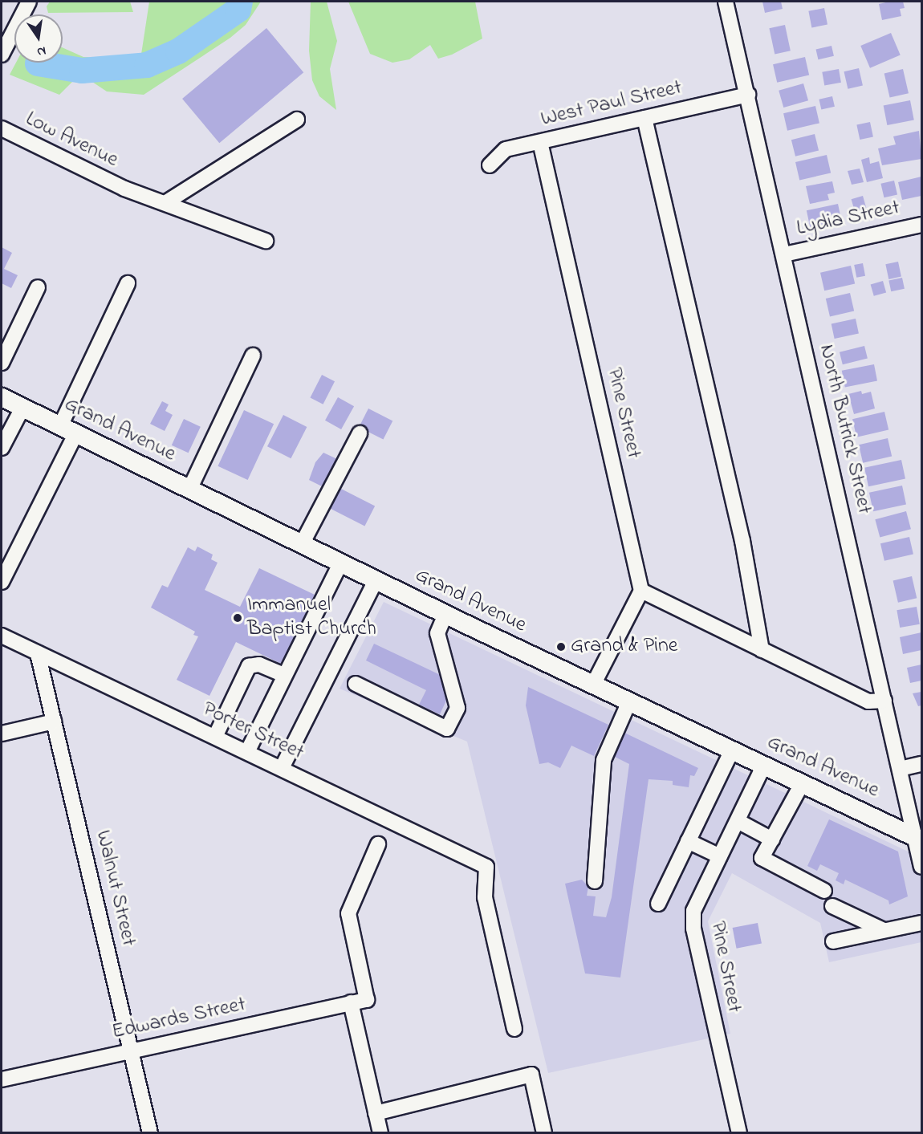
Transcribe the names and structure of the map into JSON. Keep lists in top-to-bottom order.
{
  "streets": {
    "main road": ["Grand Avenue"],
    "street": [
      "West Paul Street",
      "Low Avenue",
      "Lydia Street",
      "Pine Street",
      "North Butrick Street",
      "Porter Street",
      "Walnut Street",
      "Edwards Street"
    ]
  },
  "crossings": [
    ["West Paul Street", "Pine Street"],
    ["West Paul Street", "North Butrick Street"],
    ["Lydia Street", "North Butrick Street"],
    ["Pine Street", "Grand Avenue"],
    ["North Butrick Street", "Grand Avenue"],
    ["Porter Street", "Walnut Street"],
    ["Walnut Street", "Edwards Street"]
  ],
  "places": ["Immanuel Baptist Church", "Grand & Pine"],
  "north": "bottom"
}
